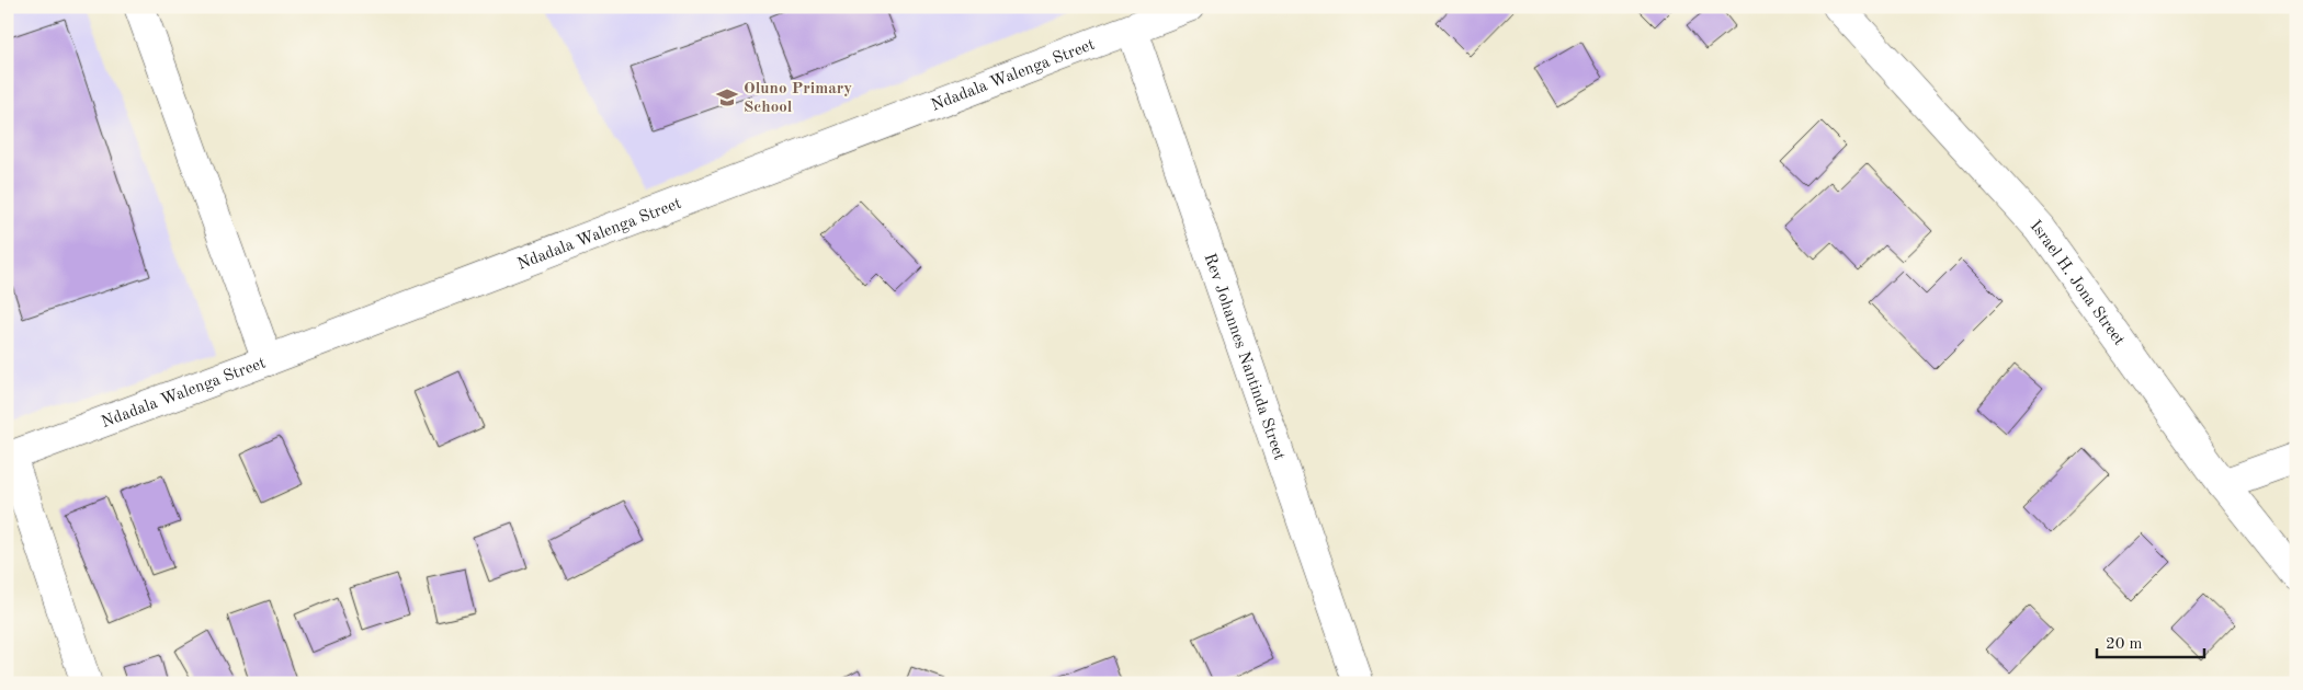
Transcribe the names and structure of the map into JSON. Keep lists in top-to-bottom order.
{
  "streets": {
    "street": ["Ndadala Walenga Street", "Israel H. Jona Street", "Rev Johannes Nantinda Street"]
  },
  "crossings": [
    ["Ndadala Walenga Street", "Rev Johannes Nantinda Street"]
  ],
  "places": {
    "school or university": ["Oluno Primary School"]
  },
  "scale_bar": "20 m"
}
